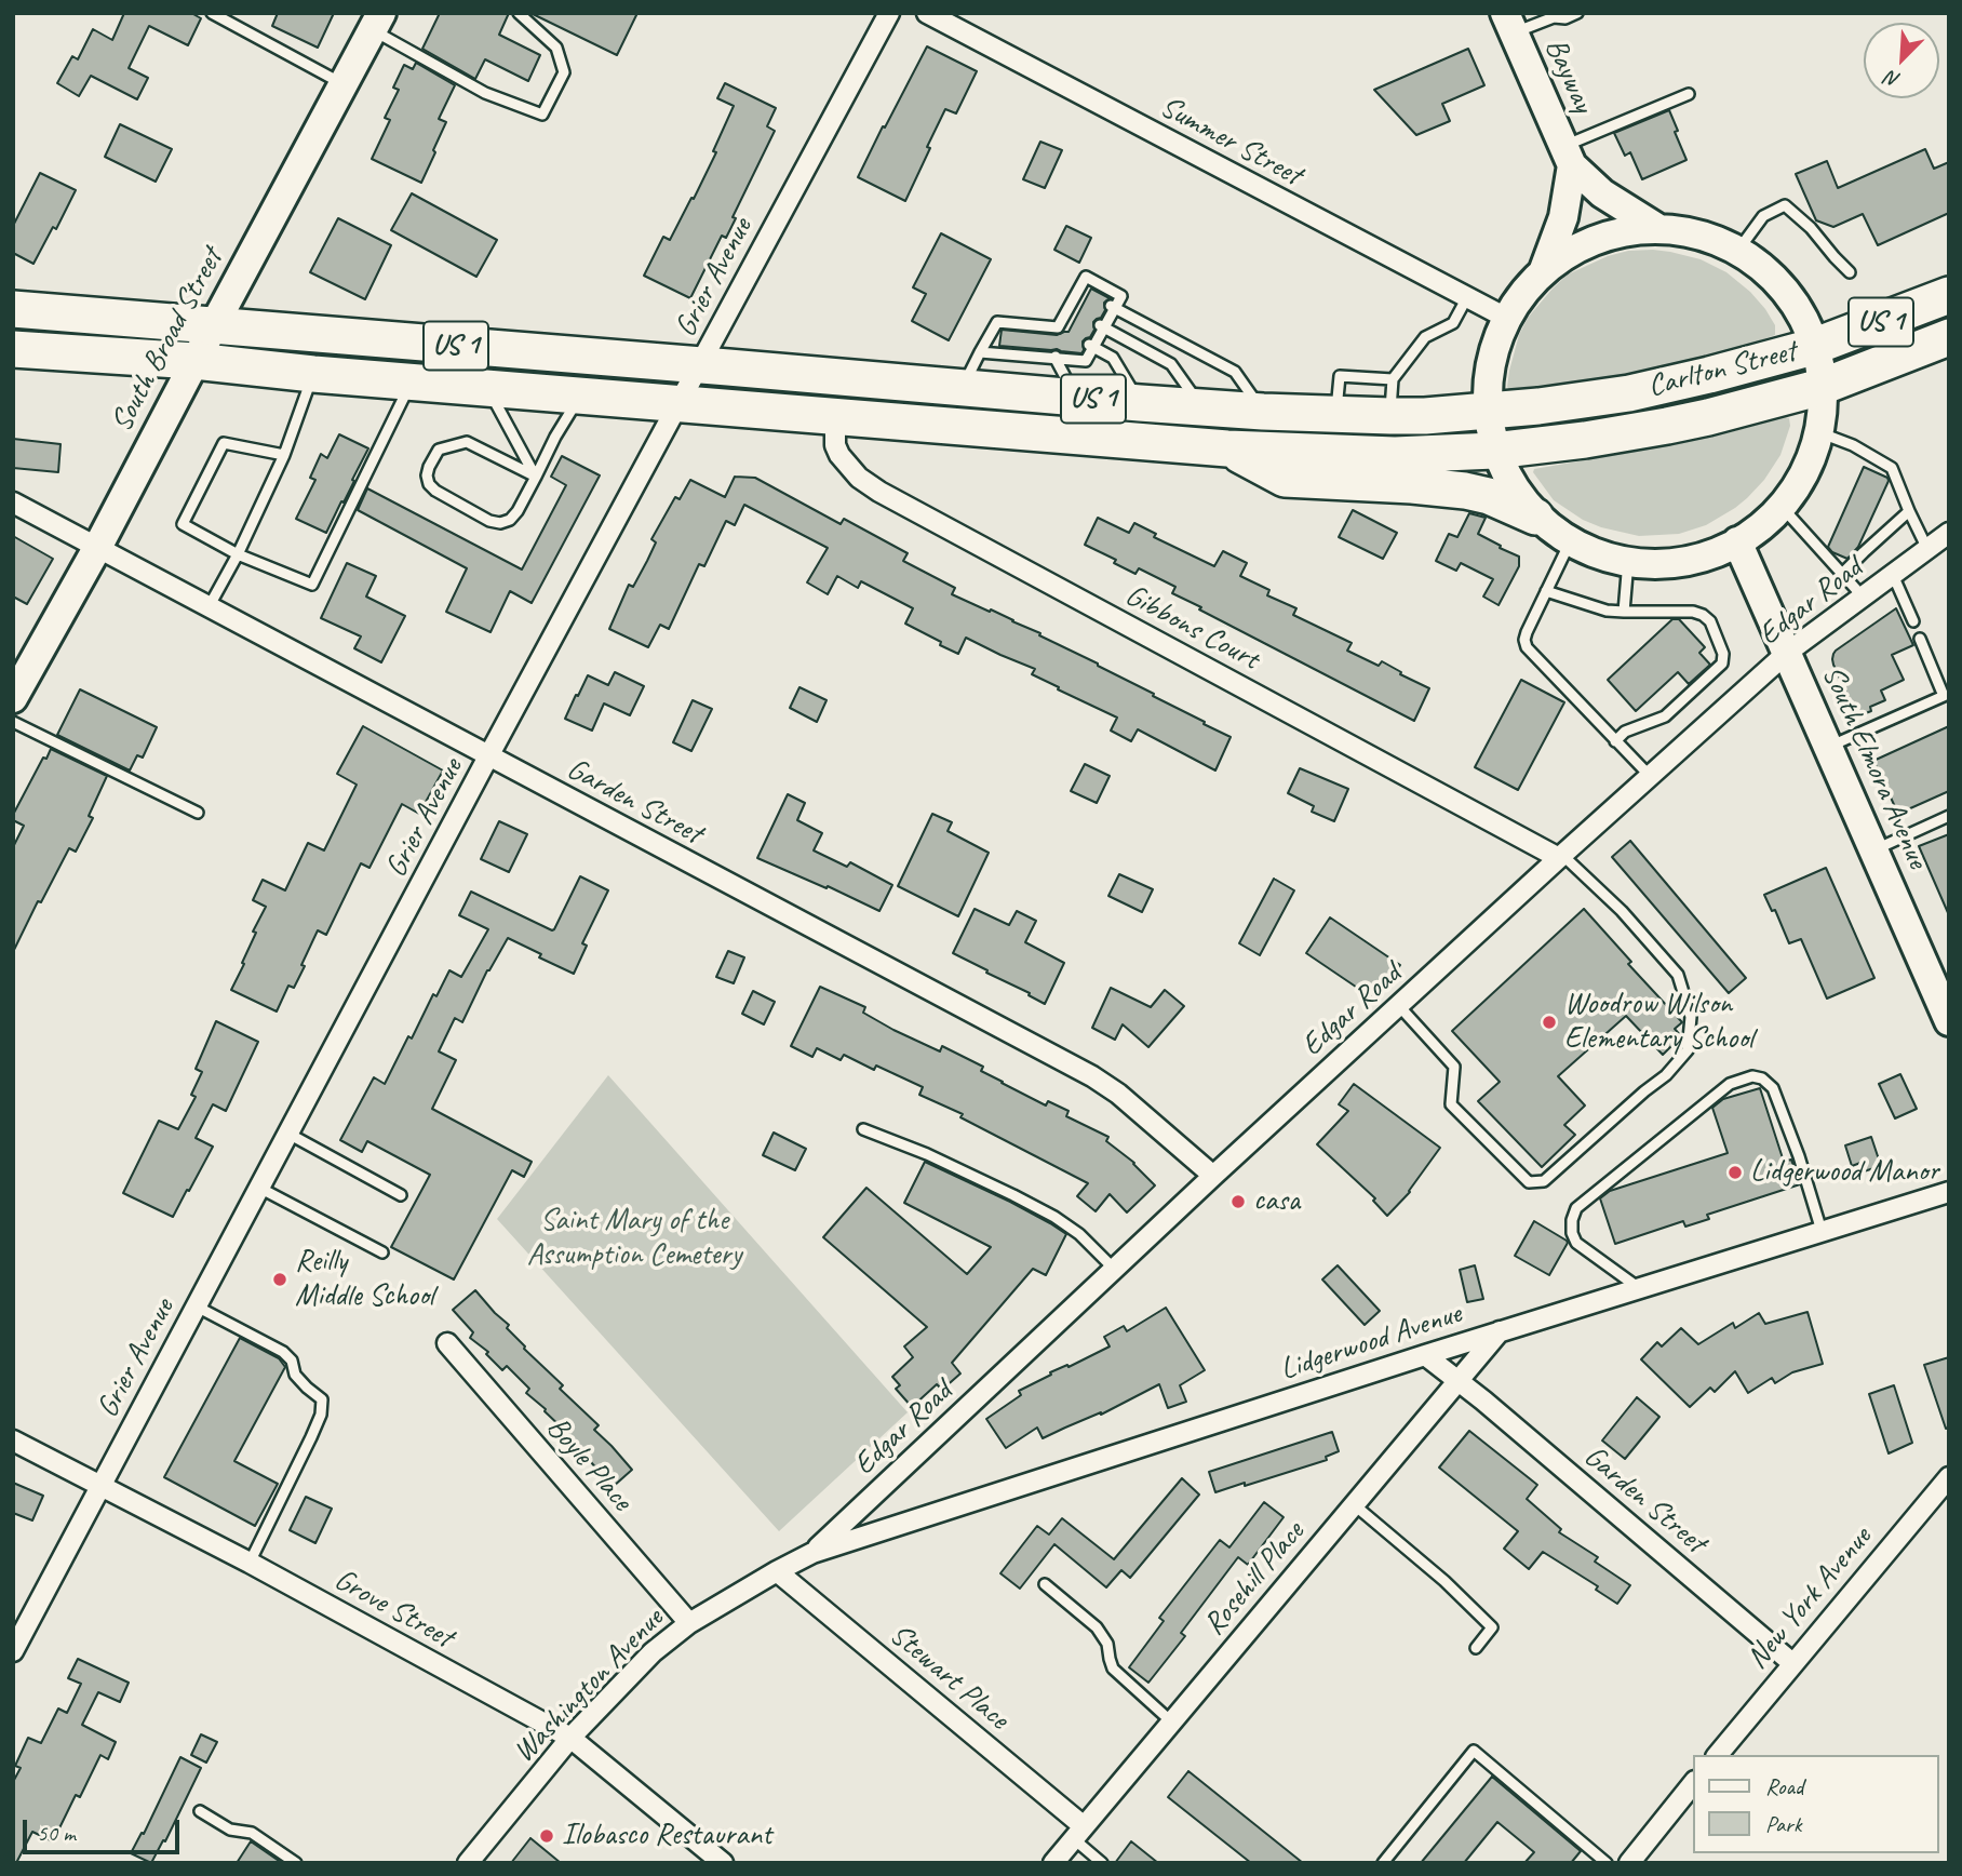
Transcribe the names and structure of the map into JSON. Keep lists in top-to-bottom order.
{
  "streets": {
    "highway": ["US 1", "Carlton Street"],
    "main road": ["Bayway", "South Broad Street", "South Elmora Avenue"],
    "street": [
      "Summer Street",
      "Grier Avenue",
      "Edgar Road",
      "Gibbons Court",
      "Garden Street",
      "Lidgerwood Avenue",
      "Boyle Place",
      "Rosehill Place",
      "New York Avenue",
      "Grove Street",
      "Stewart Place",
      "Washington Avenue"
    ]
  },
  "crossings": [
    ["Grier Avenue", "US 1"],
    ["Grier Avenue", "Garden Street"],
    ["Grier Avenue", "Grove Street"],
    ["US 1", "South Broad Street"],
    ["US 1", "Carlton Street"],
    ["US 1", "Gibbons Court"],
    ["South Broad Street", "Garden Street"],
    ["Edgar Road", "Gibbons Court"],
    ["Edgar Road", "South Elmora Avenue"],
    ["Edgar Road", "Garden Street"],
    ["Edgar Road", "Lidgerwood Avenue"],
    ["Edgar Road", "Washington Avenue"],
    ["Garden Street", "Lidgerwood Avenue"],
    ["Garden Street", "Rosehill Place"],
    ["Garden Street", "New York Avenue"],
    ["Lidgerwood Avenue", "Rosehill Place"],
    ["Lidgerwood Avenue", "Washington Avenue"],
    ["Boyle Place", "Washington Avenue"],
    ["Rosehill Place", "Stewart Place"],
    ["Grove Street", "Washington Avenue"],
    ["Stewart Place", "Washington Avenue"]
  ],
  "parks": ["Saint Mary of the Assumption Cemetery"],
  "places": [
    "Woodrow Wilson Elementary School",
    "Lidgerwood Manor",
    "casa",
    "Reilly Middle School",
    "Ilobasco Restaurant"
  ],
  "legend": ["Road", "Park"],
  "scale_bar": "50 m",
  "north": "bottom left"
}
